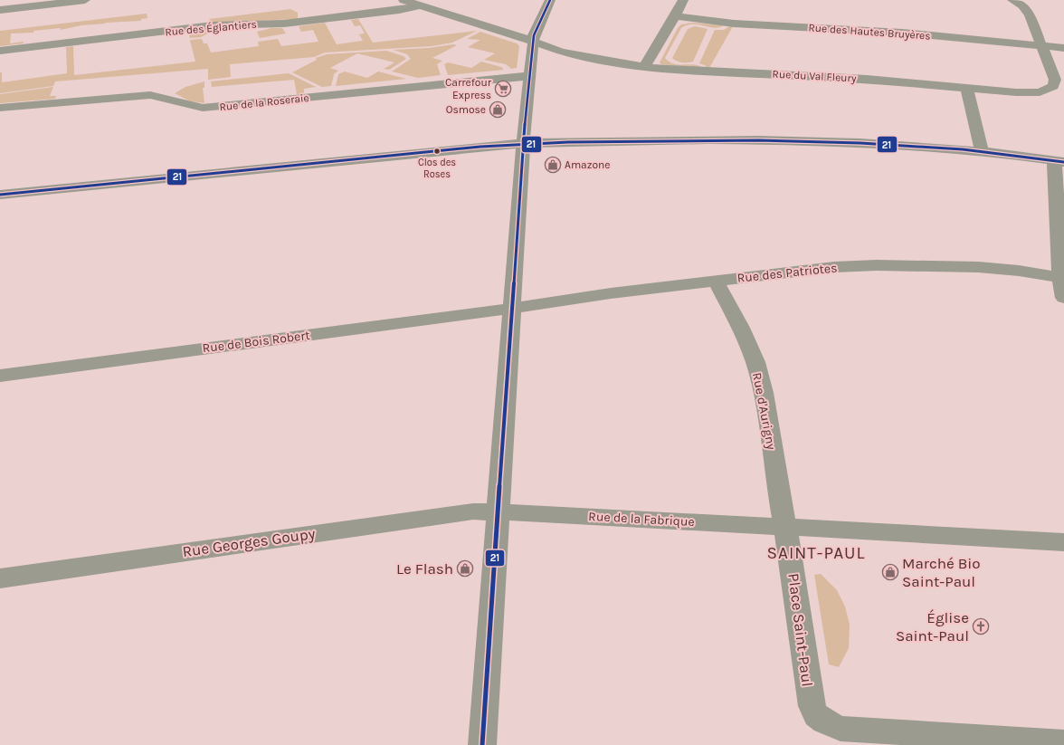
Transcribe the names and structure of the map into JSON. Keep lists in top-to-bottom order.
{
  "streets": {
    "street": [
      "Rue des Églantiers",
      "Rue des Hautes Bruyères",
      "Rue du Val Fleury",
      "Rue de la Roseraie",
      "Rue des Patriotes",
      "Rue de Bois Robert",
      "Rue d'Aurigny",
      "Rue de la Fabrique",
      "Rue Georges Goupy",
      "Place Saint-Paul"
    ]
  },
  "crossings": [
    ["Rue des Églantiers", "Rue du Val Fleury"],
    ["Rue des Hautes Bruyères", "Rue du Val Fleury"],
    ["Rue des Patriotes", "Rue de Bois Robert"],
    ["Rue des Patriotes", "Rue d'Aurigny"],
    ["Rue d'Aurigny", "Rue de la Fabrique"],
    ["Rue d'Aurigny", "Place Saint-Paul"],
    ["Rue de la Fabrique", "Rue Georges Goupy"],
    ["Rue de la Fabrique", "Place Saint-Paul"]
  ],
  "districts": ["SAINT-PAUL"],
  "places": {
    "supermarket": ["Carrefour Express"],
    "shop": [
      "Osmose",
      "Amazone",
      "Le Flash",
      "Marché Bio Saint-Paul"
    ],
    "other": ["Clos des Roses"],
    "church": ["Église Saint-Paul"]
  },
  "lines": ["transit line 21"]
}
